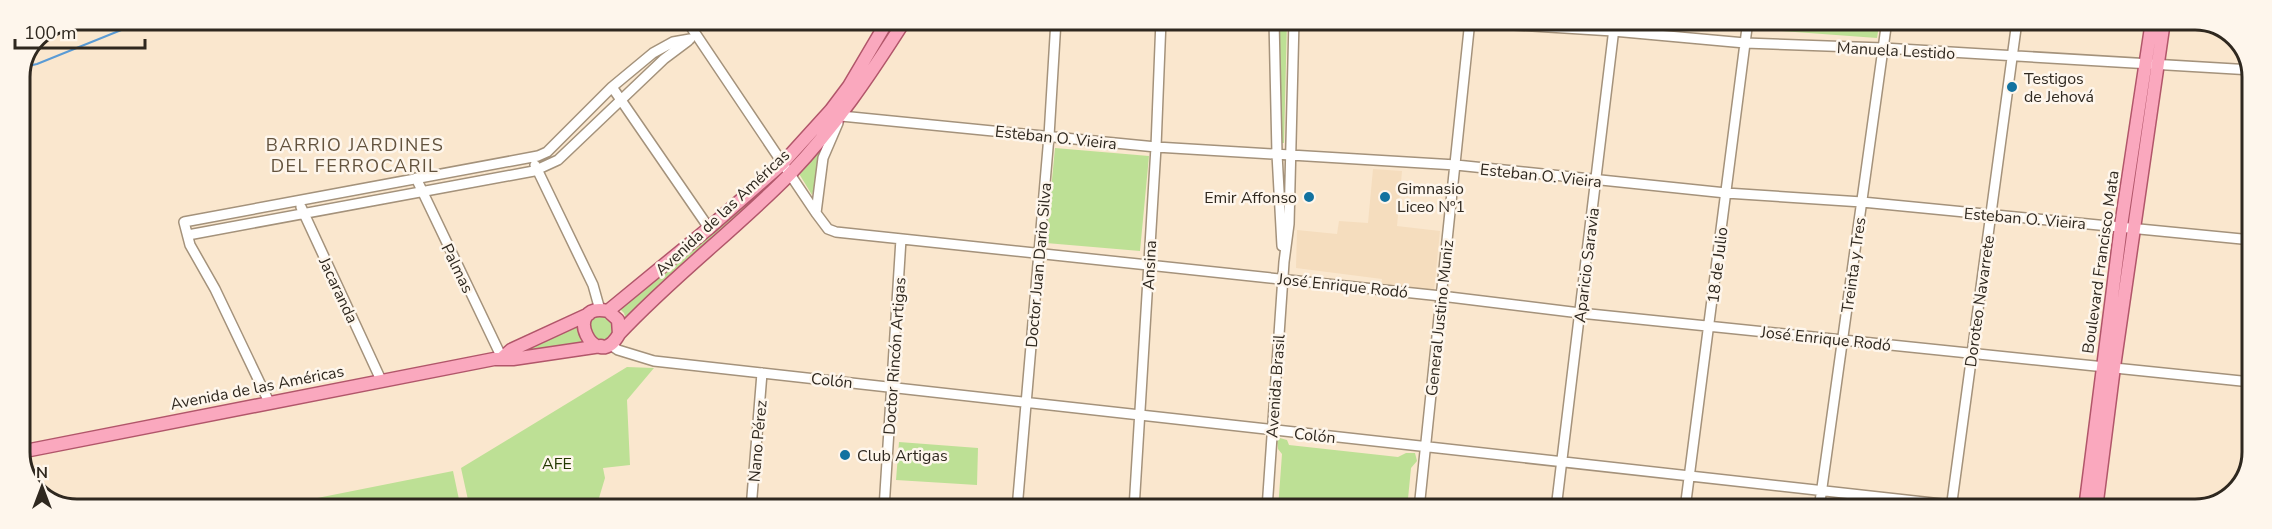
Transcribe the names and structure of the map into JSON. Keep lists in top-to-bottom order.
{
  "streets": {
    "main road": ["Avenida de las Américas", "Boulevard Francisco Mata"],
    "street": [
      "Manuela Lestido",
      "Esteban O. Vieira",
      "Doctor Juan Dario Silva",
      "Ansina",
      "Aparicio Saravia",
      "18 de Julio",
      "Treinta y Tres",
      "Palmas",
      "José Enrique Rodó",
      "Jacaranda",
      "Doroteo Navarrete",
      "General Justino Muniz",
      "Doctor Rincón Artigas",
      "Colón",
      "Avenida Brasil",
      "Nano Pérez"
    ]
  },
  "crossings": [
    ["Manuela Lestido", "Boulevard Francisco Mata"],
    ["Manuela Lestido", "Aparicio Saravia"],
    ["Manuela Lestido", "18 de Julio"],
    ["Manuela Lestido", "Treinta y Tres"],
    ["Manuela Lestido", "Doroteo Navarrete"],
    ["Esteban O. Vieira", "Avenida de las Américas"],
    ["Esteban O. Vieira", "Boulevard Francisco Mata"],
    ["Esteban O. Vieira", "Doctor Juan Dario Silva"],
    ["Esteban O. Vieira", "Ansina"],
    ["Esteban O. Vieira", "Aparicio Saravia"],
    ["Esteban O. Vieira", "18 de Julio"],
    ["Esteban O. Vieira", "Treinta y Tres"],
    ["Esteban O. Vieira", "Doroteo Navarrete"],
    ["Esteban O. Vieira", "General Justino Muniz"],
    ["Esteban O. Vieira", "Avenida Brasil"],
    ["Avenida de las Américas", "Palmas"],
    ["Avenida de las Américas", "José Enrique Rodó"],
    ["Avenida de las Américas", "Jacaranda"],
    ["Avenida de las Américas", "Colón"],
    ["Boulevard Francisco Mata", "José Enrique Rodó"],
    ["Doctor Juan Dario Silva", "José Enrique Rodó"],
    ["Doctor Juan Dario Silva", "Colón"],
    ["Ansina", "José Enrique Rodó"],
    ["Ansina", "Colón"],
    ["Aparicio Saravia", "José Enrique Rodó"],
    ["Aparicio Saravia", "Colón"],
    ["18 de Julio", "José Enrique Rodó"],
    ["18 de Julio", "Colón"],
    ["Treinta y Tres", "José Enrique Rodó"],
    ["Treinta y Tres", "Colón"],
    ["José Enrique Rodó", "Doroteo Navarrete"],
    ["José Enrique Rodó", "General Justino Muniz"],
    ["José Enrique Rodó", "Doctor Rincón Artigas"],
    ["José Enrique Rodó", "Avenida Brasil"],
    ["General Justino Muniz", "Colón"],
    ["Doctor Rincón Artigas", "Colón"],
    ["Colón", "Avenida Brasil"],
    ["Colón", "Nano Pérez"]
  ],
  "districts": ["BARRIO JARDINES DEL FERROCARIL"],
  "parks": ["AFE"],
  "places": [
    "Testigos de Jehová",
    "Emir Affonso",
    "Gimnasio Liceo Nº1",
    "Club Artigas"
  ],
  "scale_bar": "100 m",
  "north": "top"
}
